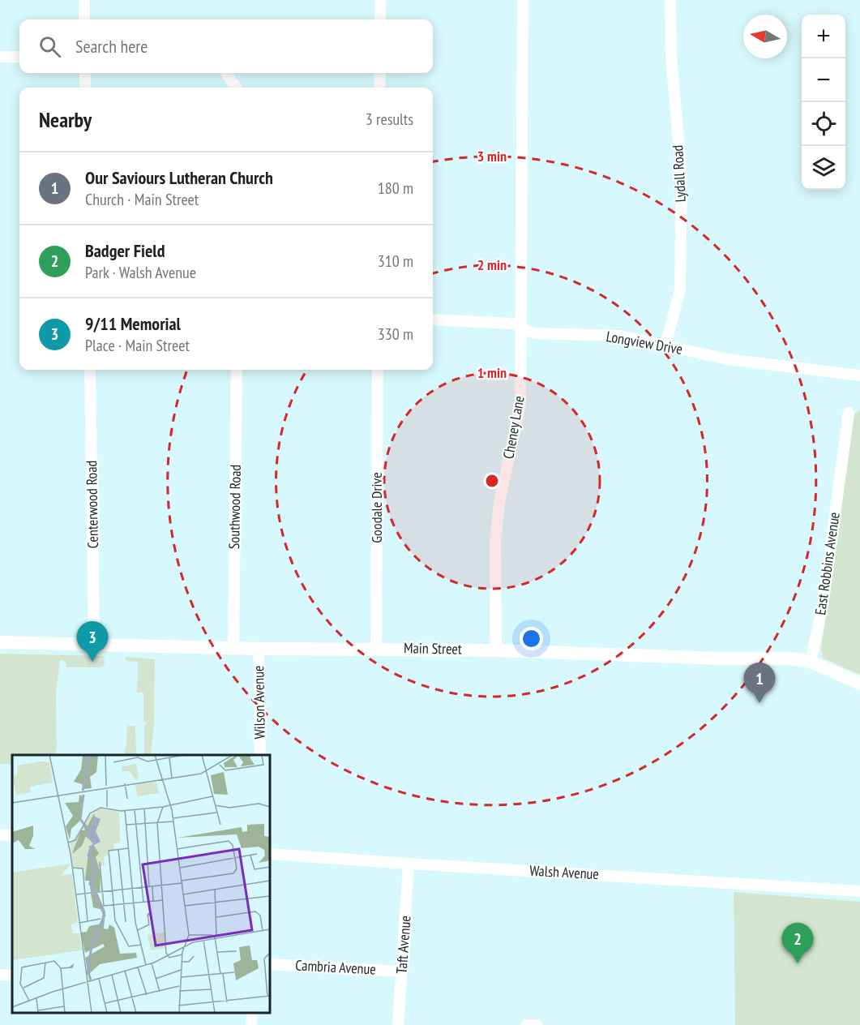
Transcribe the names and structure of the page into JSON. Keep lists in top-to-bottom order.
{
  "streets": {
    "main road": ["Main Street"],
    "street": [
      "Lydall Road",
      "Longview Drive",
      "Cheney Lane",
      "Centerwood Road",
      "Southwood Road",
      "Goodale Drive",
      "East Robbins Avenue",
      "Wilson Avenue",
      "Walsh Avenue",
      "Taft Avenue",
      "Cambria Avenue"
    ]
  },
  "crossings": [
    ["Lydall Road", "Longview Drive"],
    ["Longview Drive", "Cheney Lane"],
    ["Cheney Lane", "Main Street"],
    ["Centerwood Road", "Main Street"],
    ["Southwood Road", "Main Street"],
    ["Goodale Drive", "Main Street"],
    ["East Robbins Avenue", "Main Street"],
    ["Main Street", "Wilson Avenue"],
    ["Walsh Avenue", "Taft Avenue"],
    ["Taft Avenue", "Cambria Avenue"]
  ],
  "north": "left",
  "page": {
    "map_buttons": ["+", "−"],
    "search": "Search here",
    "heading": ["Nearby", "3 results"],
    "list": [
      {
        "mark": "1",
        "name": "Our Saviours Lutheran Church",
        "note": "Church · Main Street",
        "value": "180 m"
      },
      {
        "mark": "2",
        "name": "Badger Field",
        "note": "Park · Walsh Avenue",
        "value": "310 m"
      },
      {
        "mark": "3",
        "name": "9/11 Memorial",
        "note": "Place · Main Street",
        "value": "330 m"
      }
    ],
    "pins": ["3", "1", "2"]
  },
  "rings": ["3 min", "2 min", "1 min"]
}
